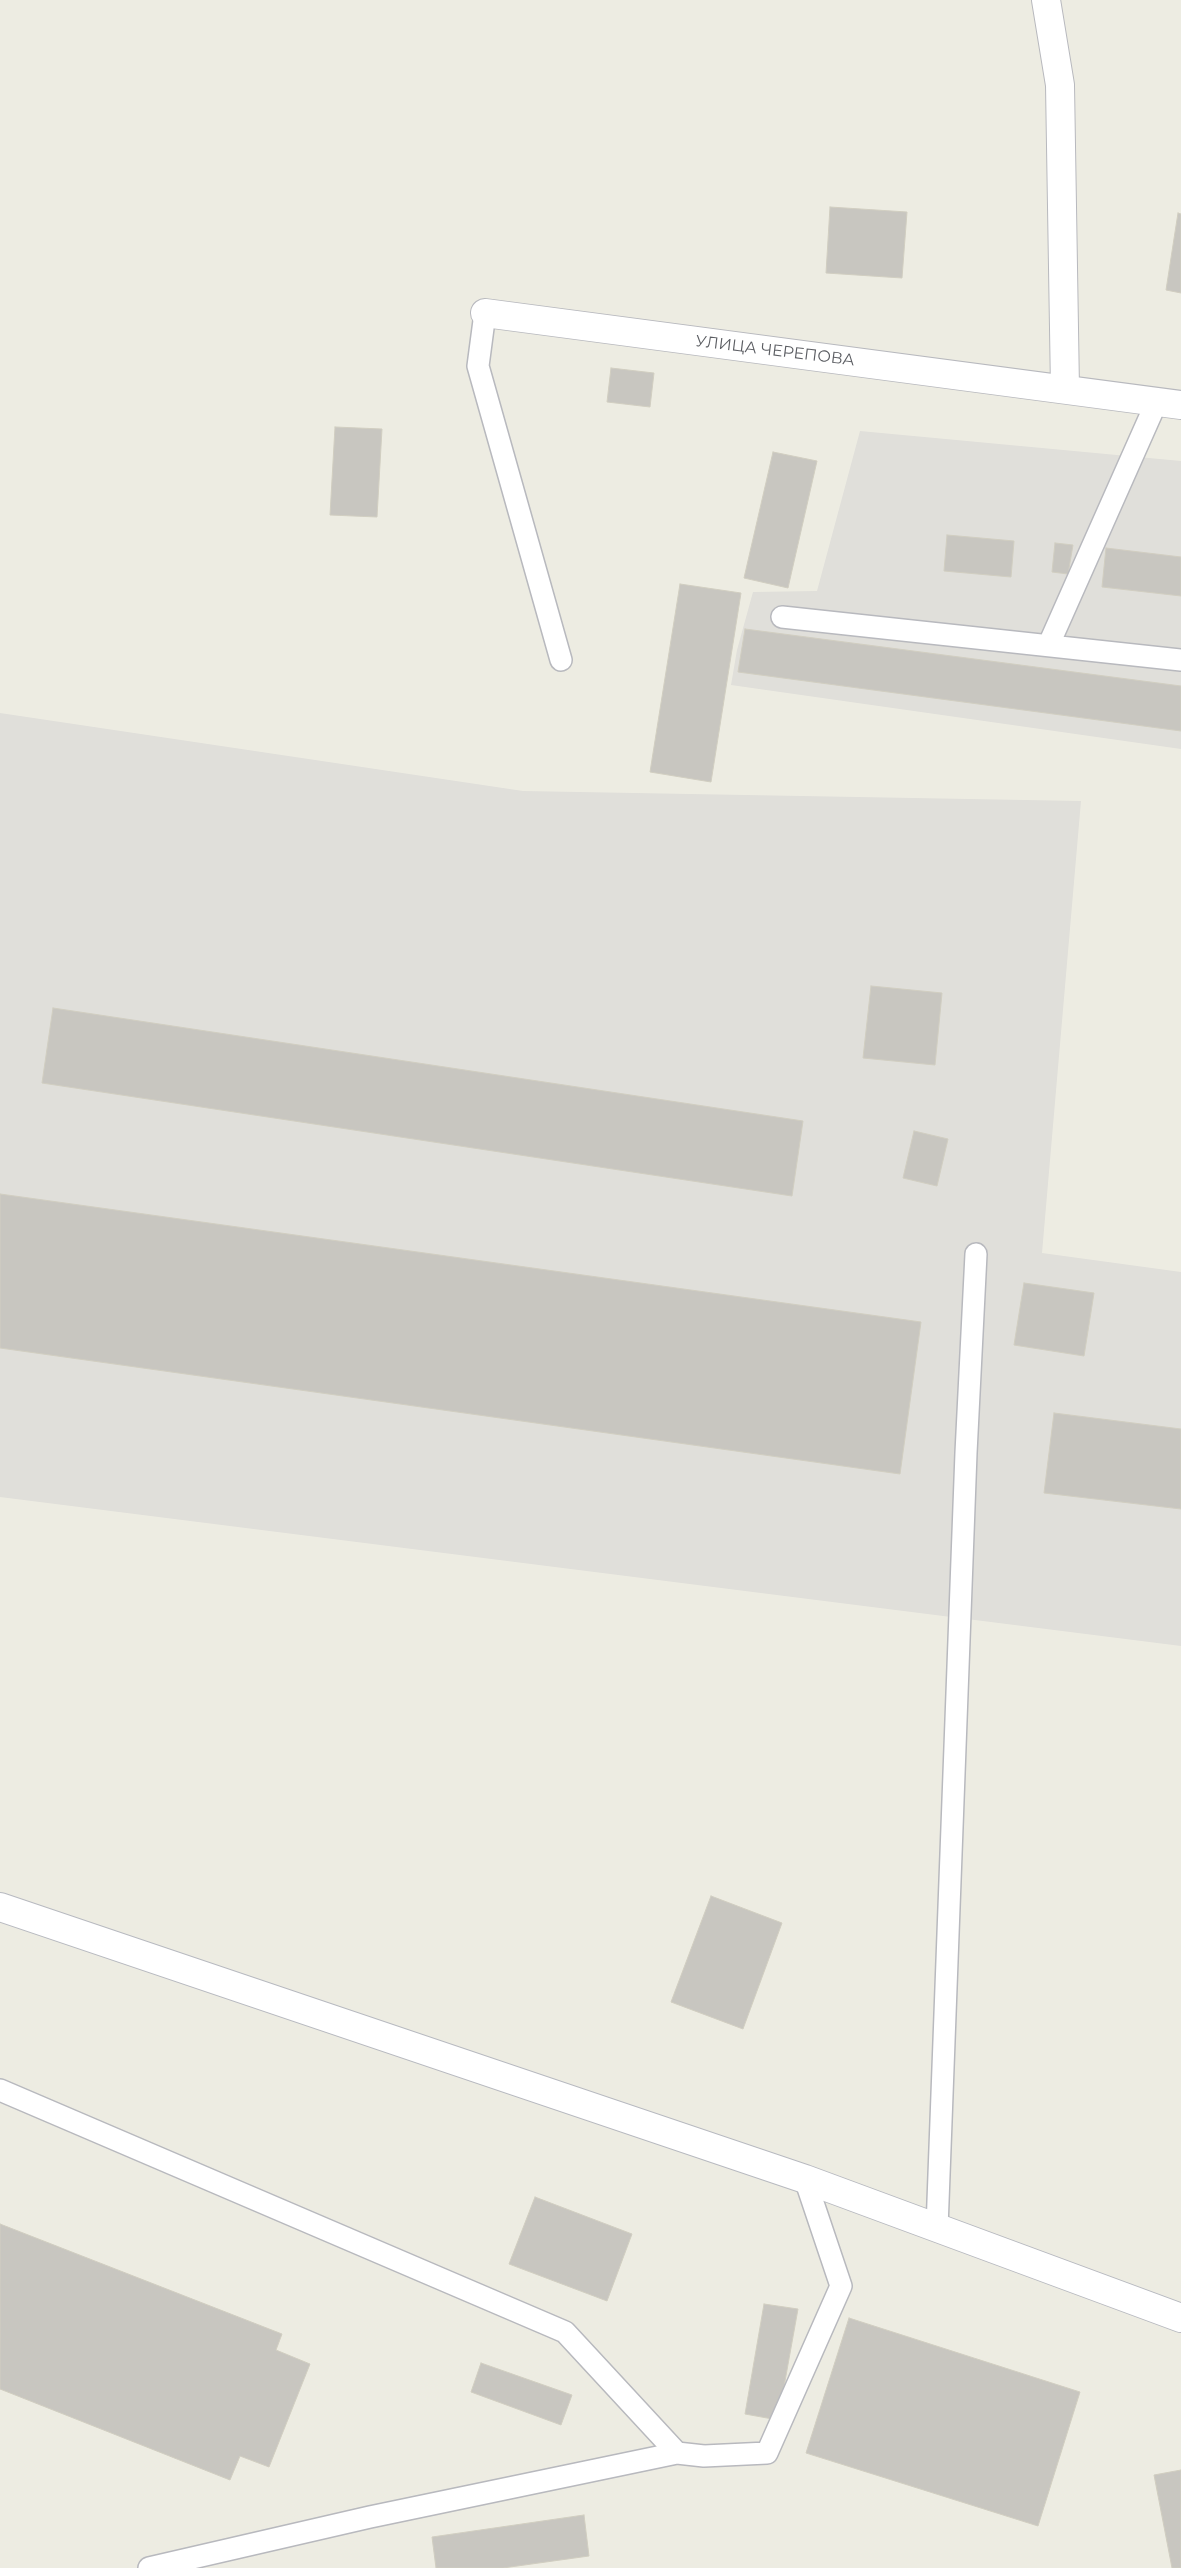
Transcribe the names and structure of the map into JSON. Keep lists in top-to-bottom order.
{
  "streets": {
    "street": ["УЛИЦА ЧЕРЕПОВА"]
  }
}
